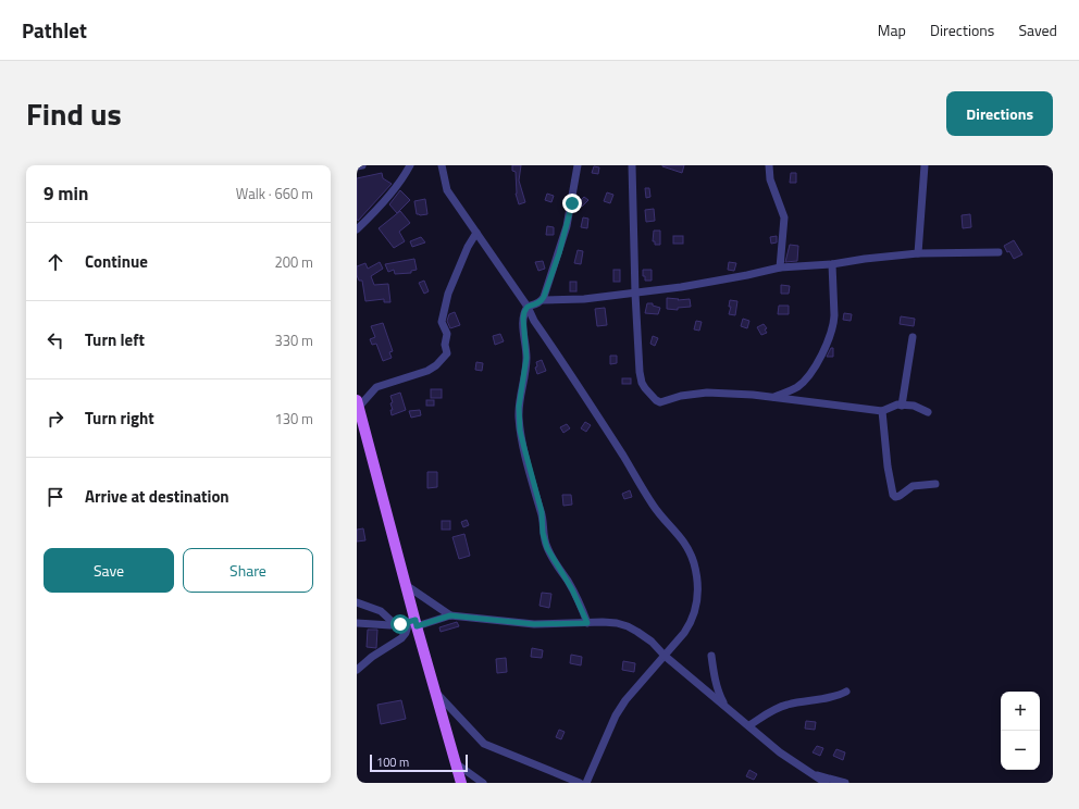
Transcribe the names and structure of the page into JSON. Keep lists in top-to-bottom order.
{
  "scale_bar": "100 m",
  "page": {
    "header": "Pathlet",
    "nav": ["Map", "Directions", "Saved"],
    "title": "Find us",
    "buttons": [
      "Directions",
      ["Save", "Share"]
    ],
    "heading": ["9 min", "Walk · 660 m"],
    "list": [
      ["Continue", "200 m"],
      ["Turn left", "330 m"],
      ["Turn right", "130 m"],
      "Arrive at destination"
    ],
    "map_buttons": ["+", "−"],
    "scale": "100 m"
  }
}
